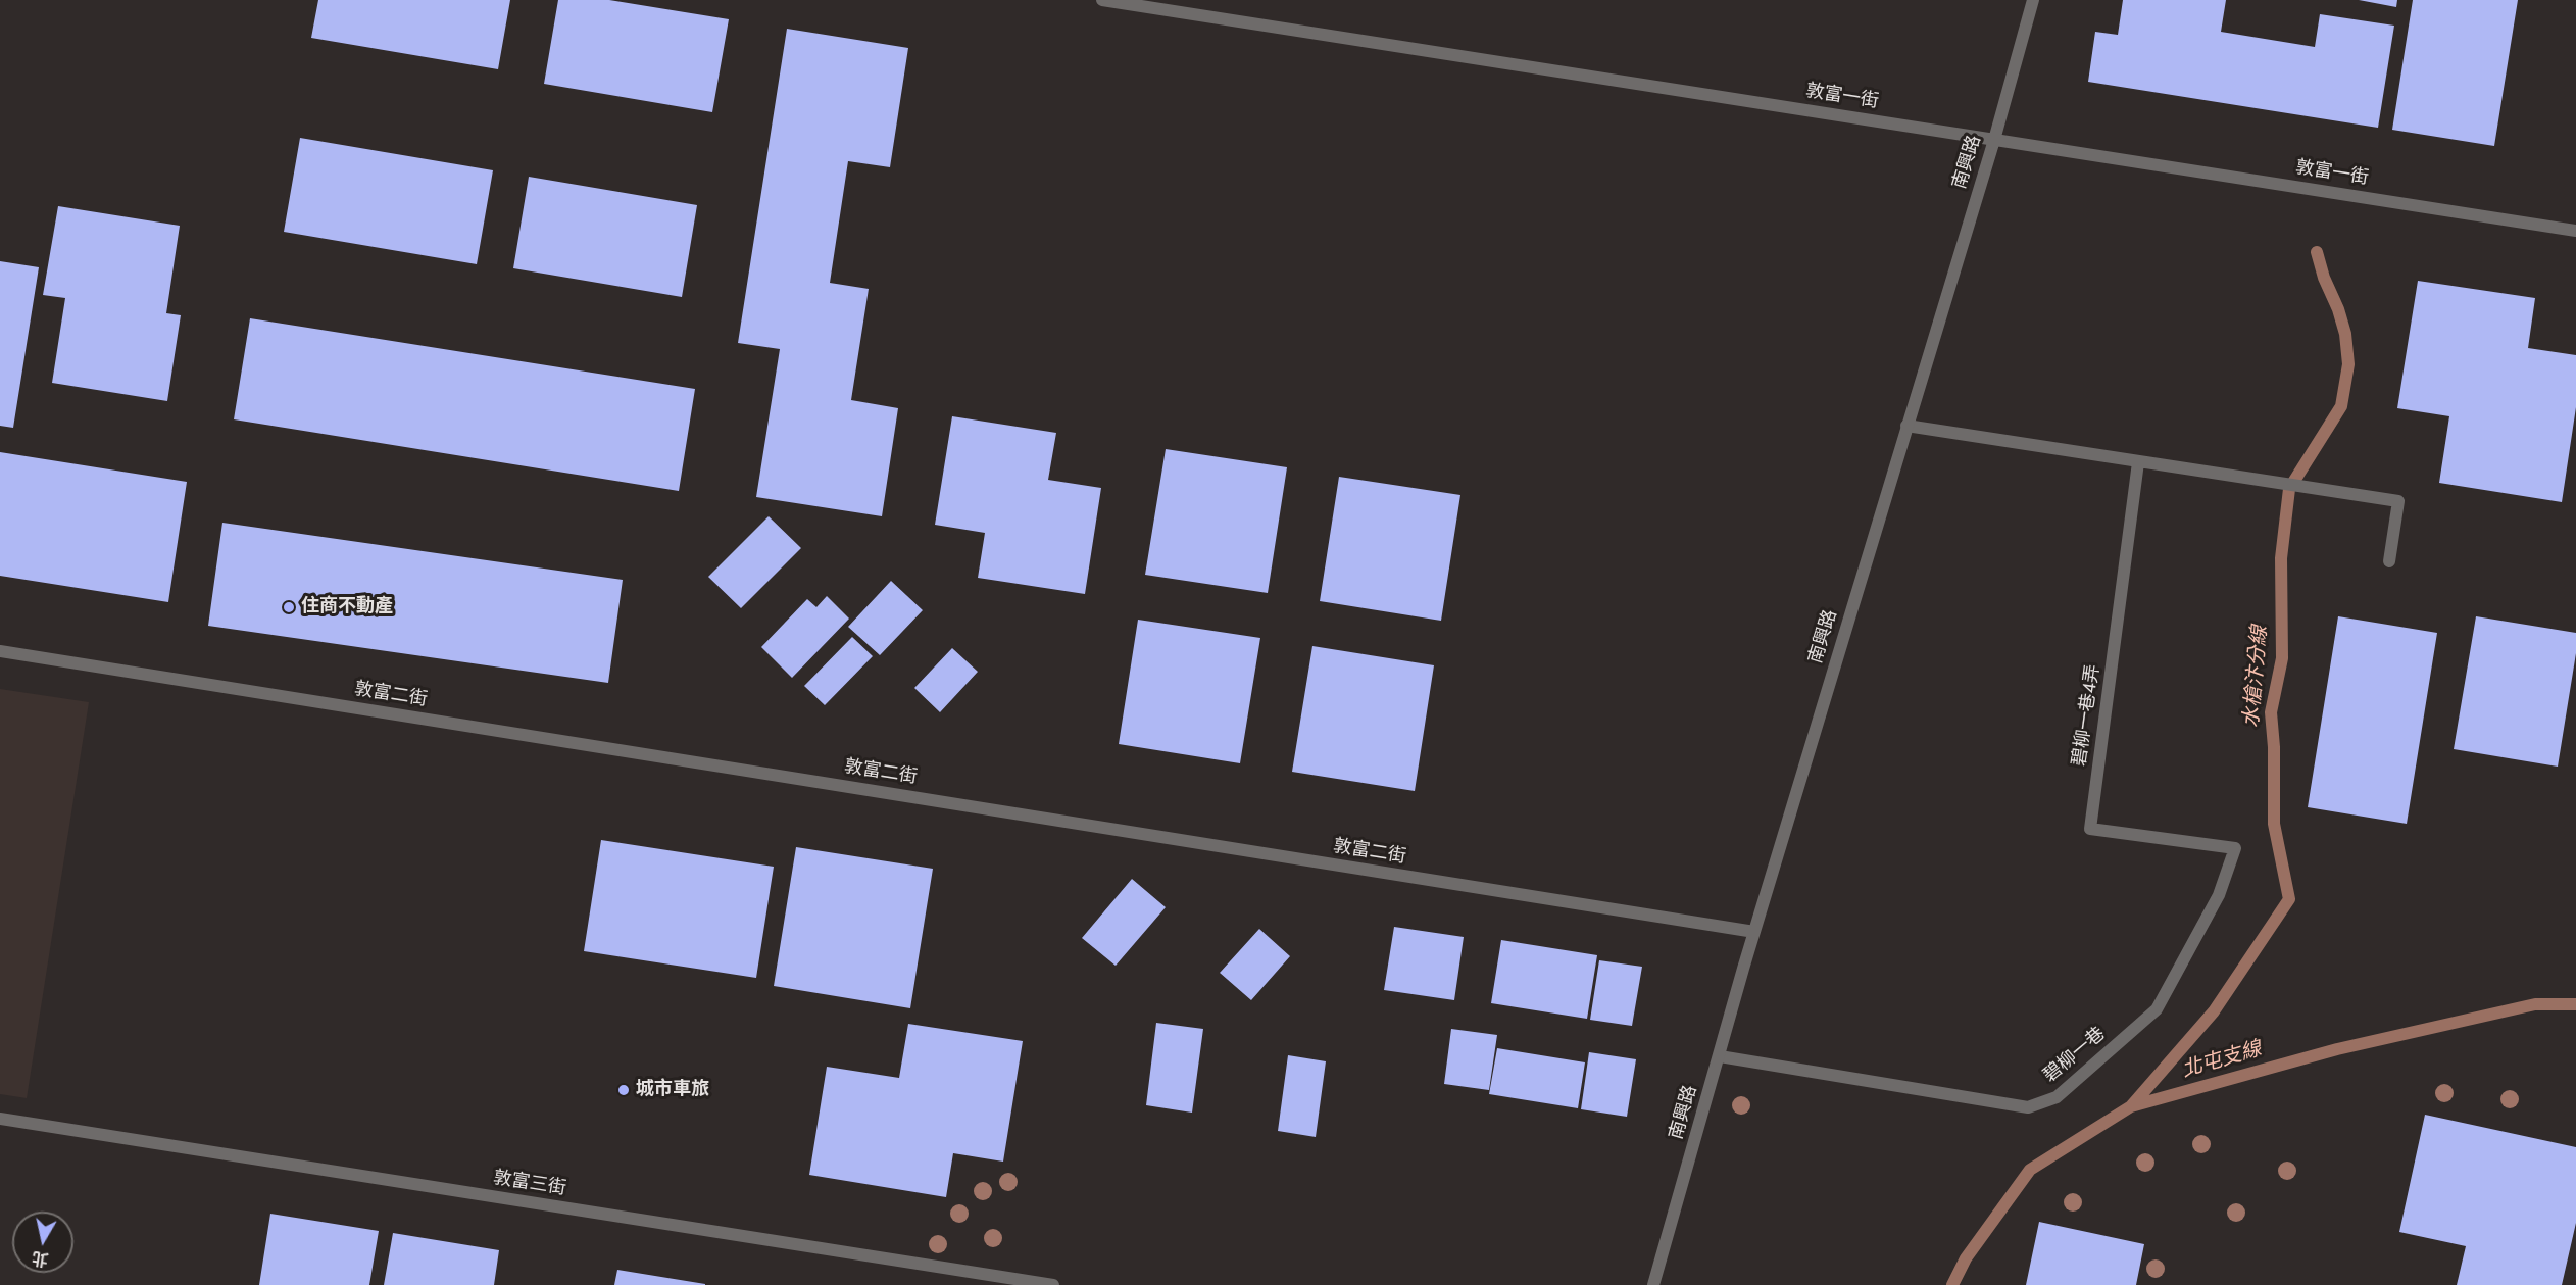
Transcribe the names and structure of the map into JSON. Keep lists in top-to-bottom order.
{
  "streets": {
    "street": [
      "敦富一街",
      "南興路",
      "敦富二街",
      "碧柳一巷4弄",
      "碧柳一巷",
      "敦富三街"
    ]
  },
  "crossings": [
    ["敦富一街", "南興路"],
    ["南興路", "敦富二街"],
    ["南興路", "碧柳一巷"],
    ["碧柳一巷4弄", "碧柳一巷"]
  ],
  "water": ["水槍汴分線", "北屯支線"],
  "places": ["住商不動產", "城市車旅"],
  "north": "bottom"
}
